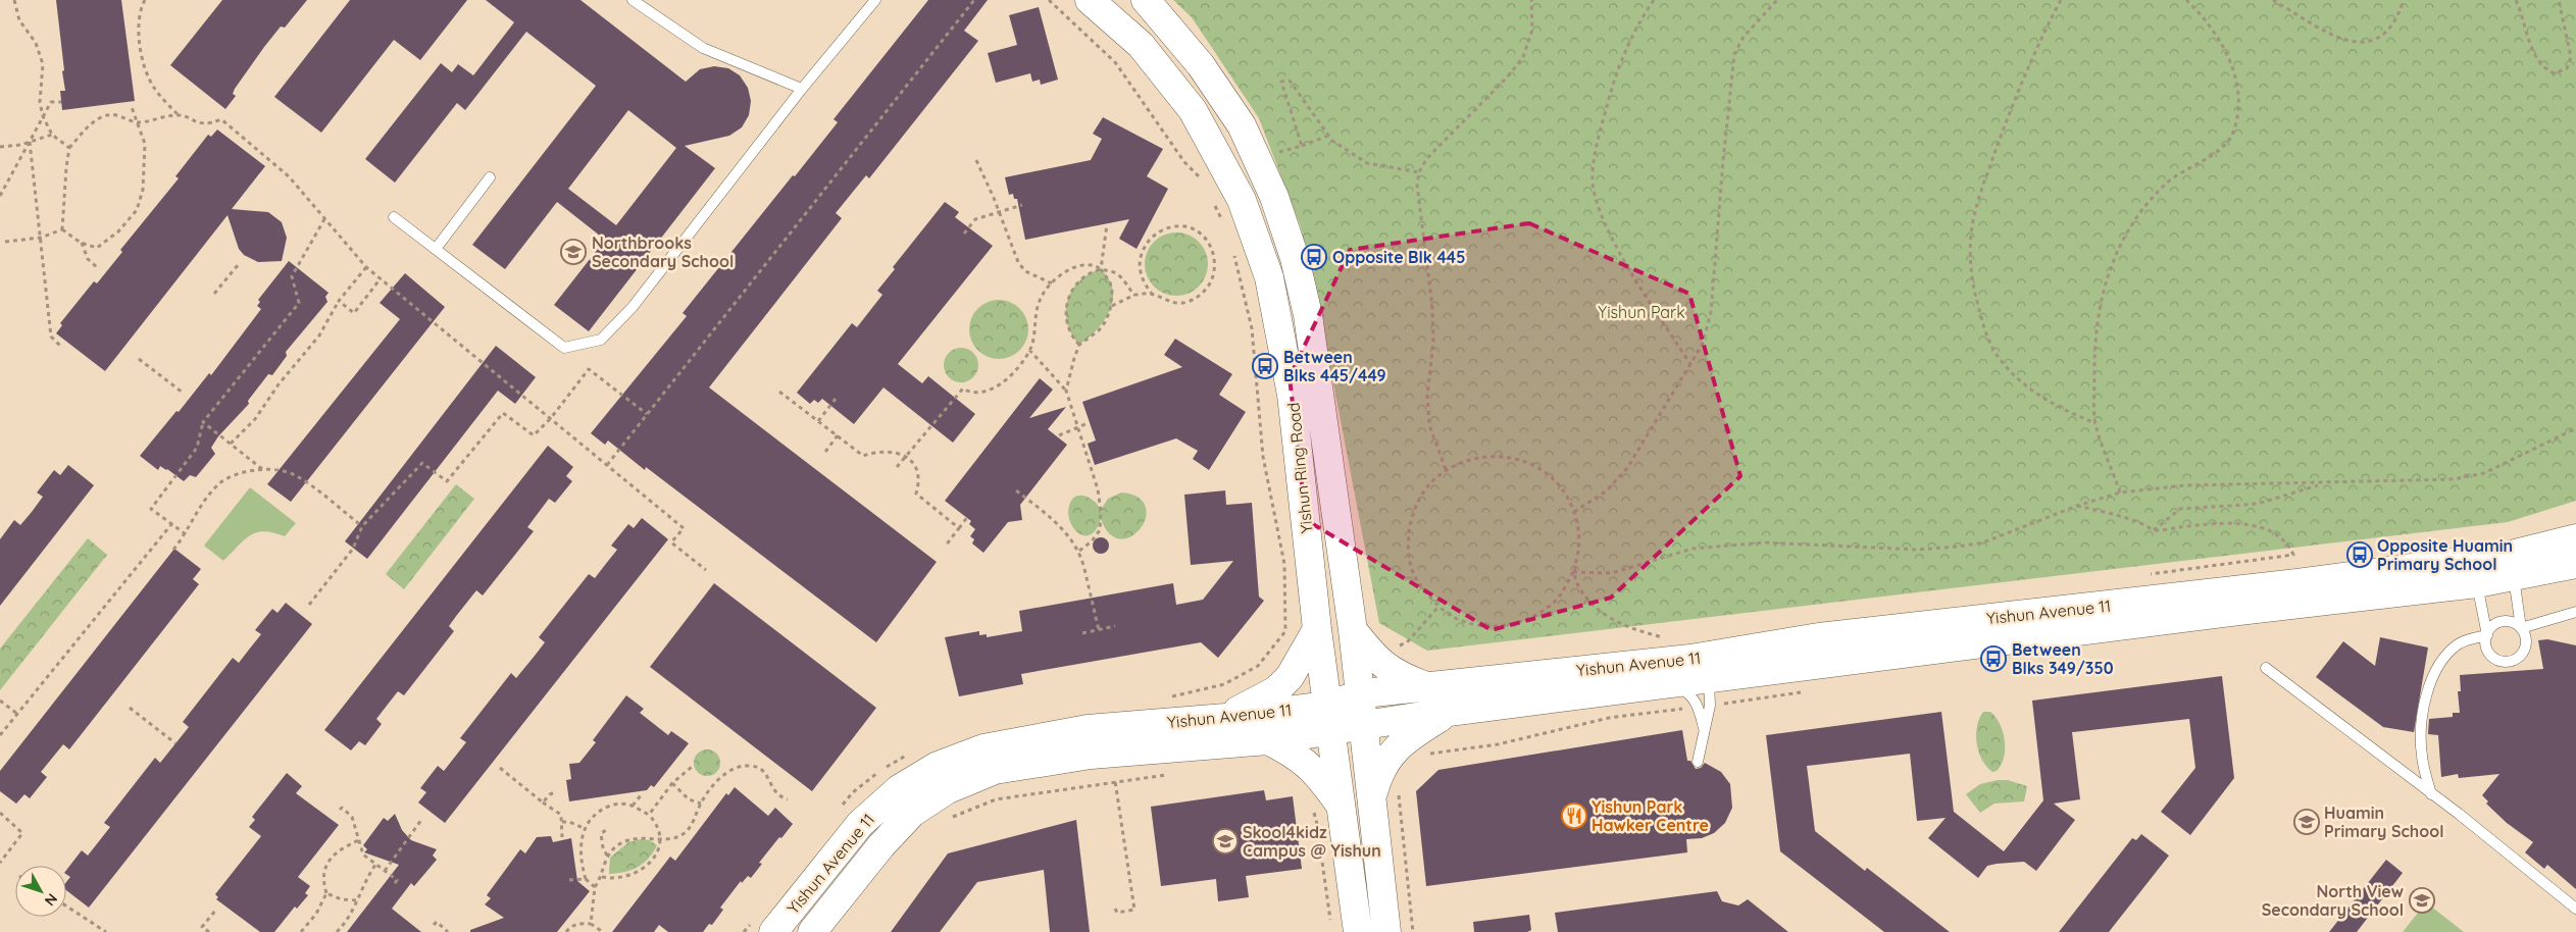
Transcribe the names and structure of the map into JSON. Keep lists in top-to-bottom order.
{
  "streets": {
    "street": ["Yishun Ring Road", "Yishun Avenue 11"]
  },
  "crossings": [
    ["Yishun Ring Road", "Yishun Avenue 11"]
  ],
  "parks": ["Yishun Park"],
  "places": {
    "school or university": [
      "Northbrooks Secondary School",
      "Huamin Primary School",
      "Skool4kidz Campus @ Yishun",
      "North View Secondary School"
    ],
    "bus stop": [
      "Opposite Blk 445",
      "Between Blks 445/449",
      "Opposite Huamin Primary School",
      "Between Blks 349/350"
    ],
    "restaurant": ["Yishun Park Hawker Centre"]
  },
  "north": "bottom right"
}
